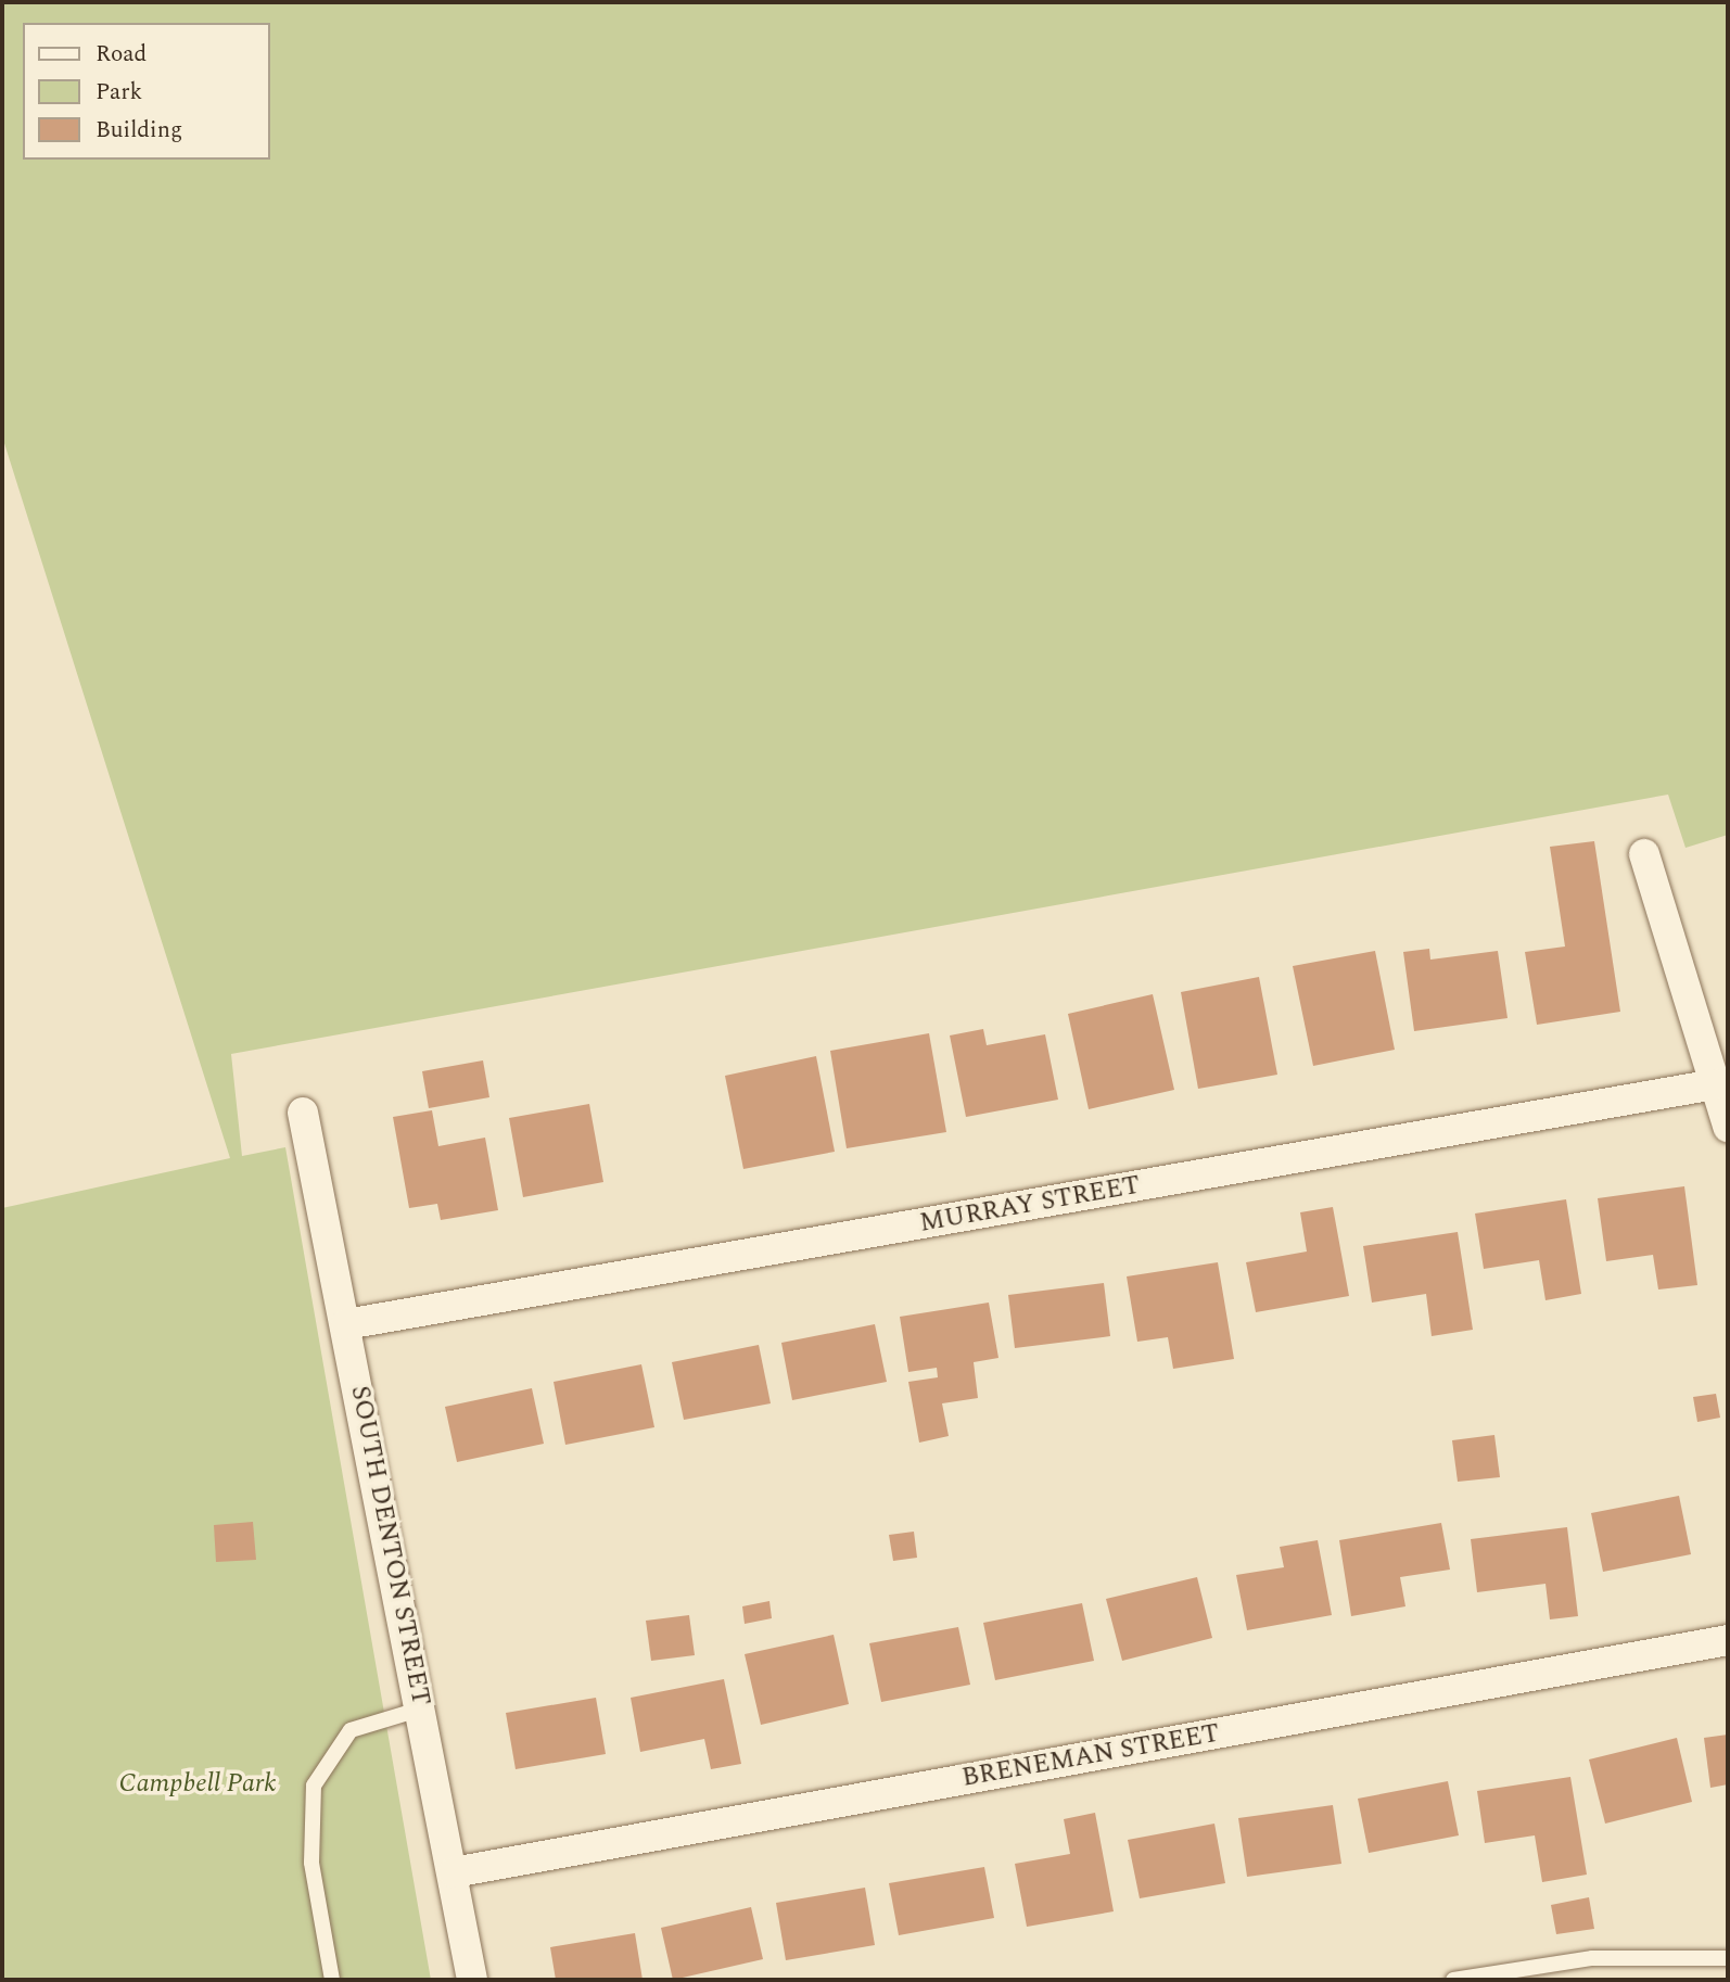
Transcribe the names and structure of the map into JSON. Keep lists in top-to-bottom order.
{
  "streets": {
    "street": ["MURRAY STREET", "SOUTH DENTON STREET", "BRENEMAN STREET"]
  },
  "crossings": [
    ["MURRAY STREET", "SOUTH DENTON STREET"],
    ["SOUTH DENTON STREET", "BRENEMAN STREET"]
  ],
  "parks": ["Campbell Park"],
  "legend": ["Road", "Park", "Building"]
}
